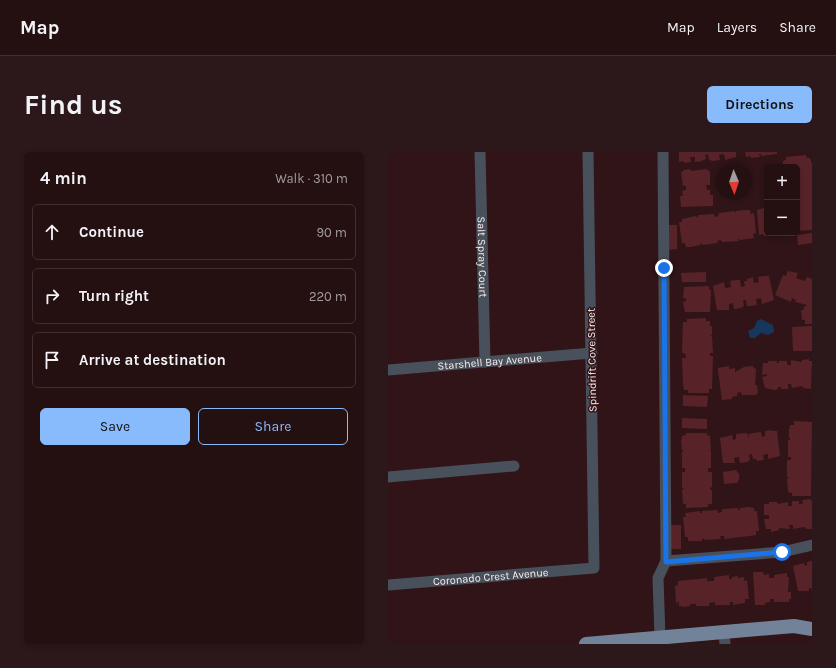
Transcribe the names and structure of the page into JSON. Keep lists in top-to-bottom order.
{
  "streets": {
    "street": [
      "Salt Spray Court",
      "Spindrift Cove Street",
      "Starshell Bay Avenue",
      "Coronado Crest Avenue"
    ]
  },
  "crossings": [
    ["Salt Spray Court", "Starshell Bay Avenue"],
    ["Spindrift Cove Street", "Starshell Bay Avenue"],
    ["Spindrift Cove Street", "Coronado Crest Avenue"]
  ],
  "north": "bottom",
  "page": {
    "header": "Map",
    "nav": ["Map", "Layers", "Share"],
    "buttons": [
      "Directions",
      ["Save", "Share"]
    ],
    "title": "Find us",
    "heading": ["4 min", "Walk · 310 m"],
    "map_buttons": ["+", "−"],
    "list": [
      ["Continue", "90 m"],
      ["Turn right", "220 m"],
      "Arrive at destination"
    ]
  }
}
